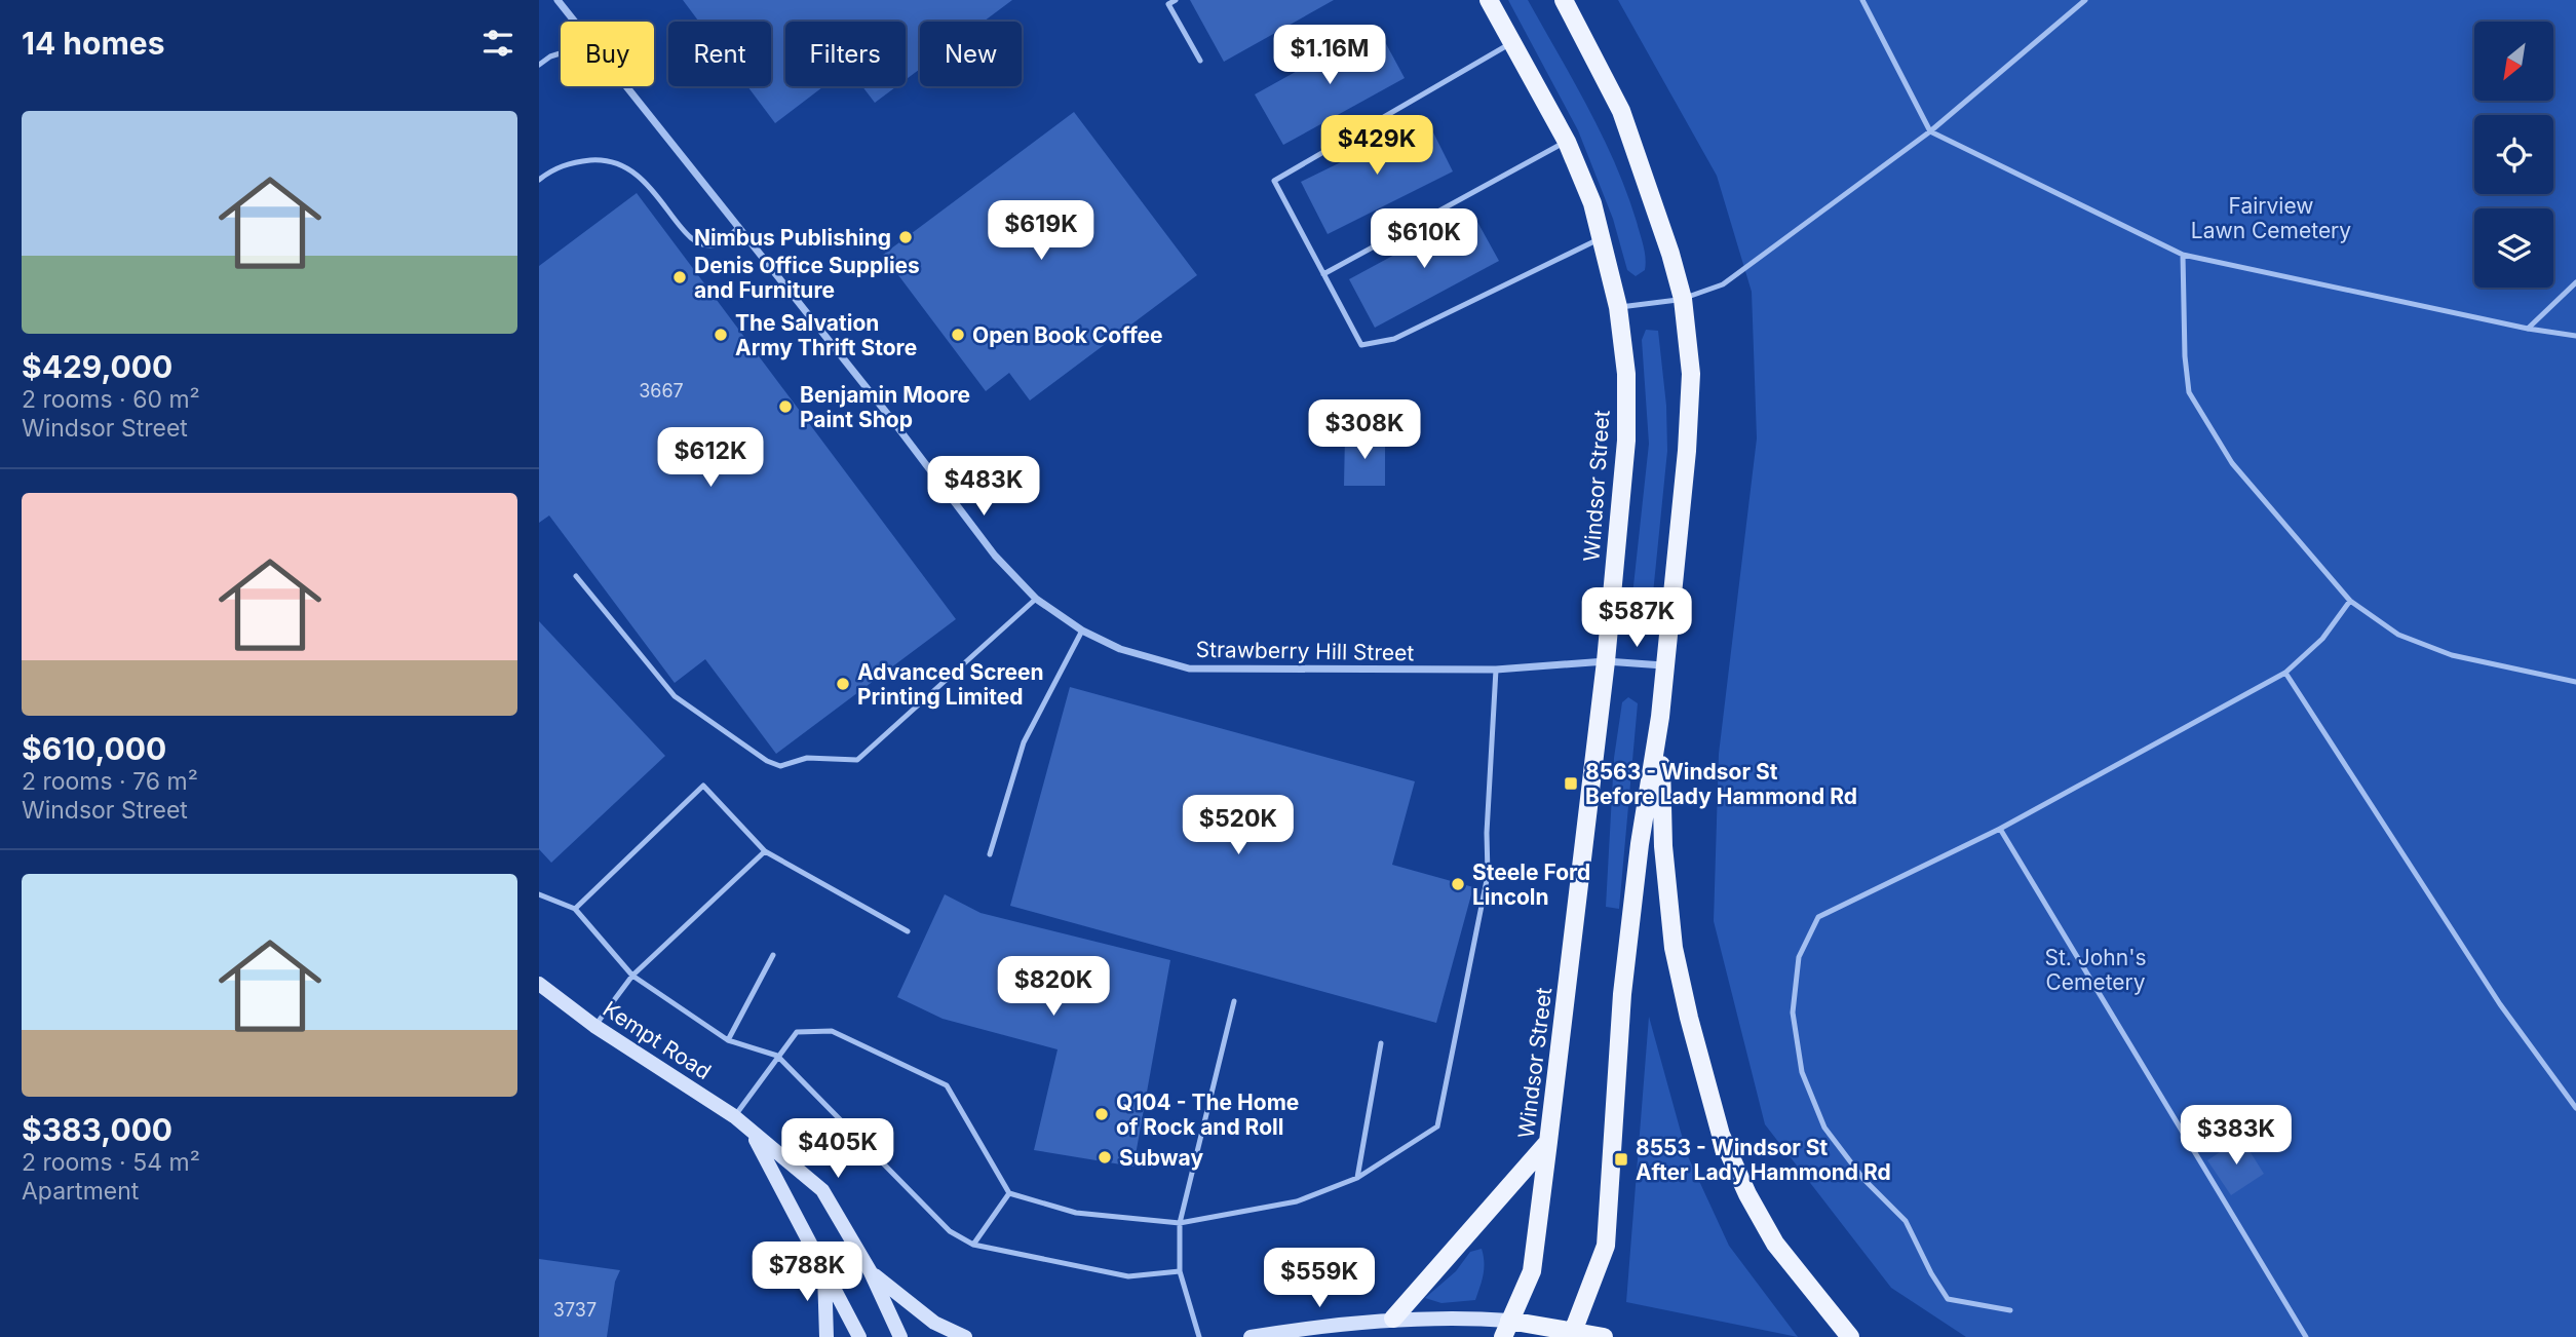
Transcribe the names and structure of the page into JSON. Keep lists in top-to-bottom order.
{
  "streets": {
    "main road": ["Windsor Street"],
    "street": ["Strawberry Hill Street", "Kempt Road"]
  },
  "crossings": [
    ["Windsor Street", "Strawberry Hill Street"]
  ],
  "parks": ["Fairview Lawn Cemetery", "St. John's Cemetery"],
  "places": {
    "other": [
      "Nimbus Publishing",
      "Denis Office Supplies and Furniture",
      "The Salvation Army Thrift Store",
      "Open Book Coffee",
      "Benjamin Moore Paint Shop",
      "Advanced Screen Printing Limited",
      "Steele Ford Lincoln",
      "Q104 - The Home of Rock and Roll",
      "Subway"
    ],
    "transit": ["8563 - Windsor St Before Lady Hammond Rd", "8553 - Windsor St After Lady Hammond Rd"]
  },
  "house_numbers": ["3667", "3737"],
  "north": "bottom left",
  "page": {
    "heading": "14 homes",
    "chip": [
      "Buy",
      "Rent",
      "Filters",
      "New"
    ],
    "price": [
      "$1.16M",
      "$429K",
      "$619K",
      "$610K",
      "$308K",
      "$612K",
      "$483K",
      "$587K",
      "$520K",
      "$820K",
      "$383K",
      "$405K",
      "$788K",
      "$559K"
    ],
    "list": [
      {
        "name": "$429,000",
        "note": "2 rooms · 60 m² · Windsor Street"
      },
      {
        "name": "$610,000",
        "note": "2 rooms · 76 m² · Windsor Street"
      },
      {
        "name": "$383,000",
        "note": "2 rooms · 54 m² · Apartment"
      }
    ]
  }
}
